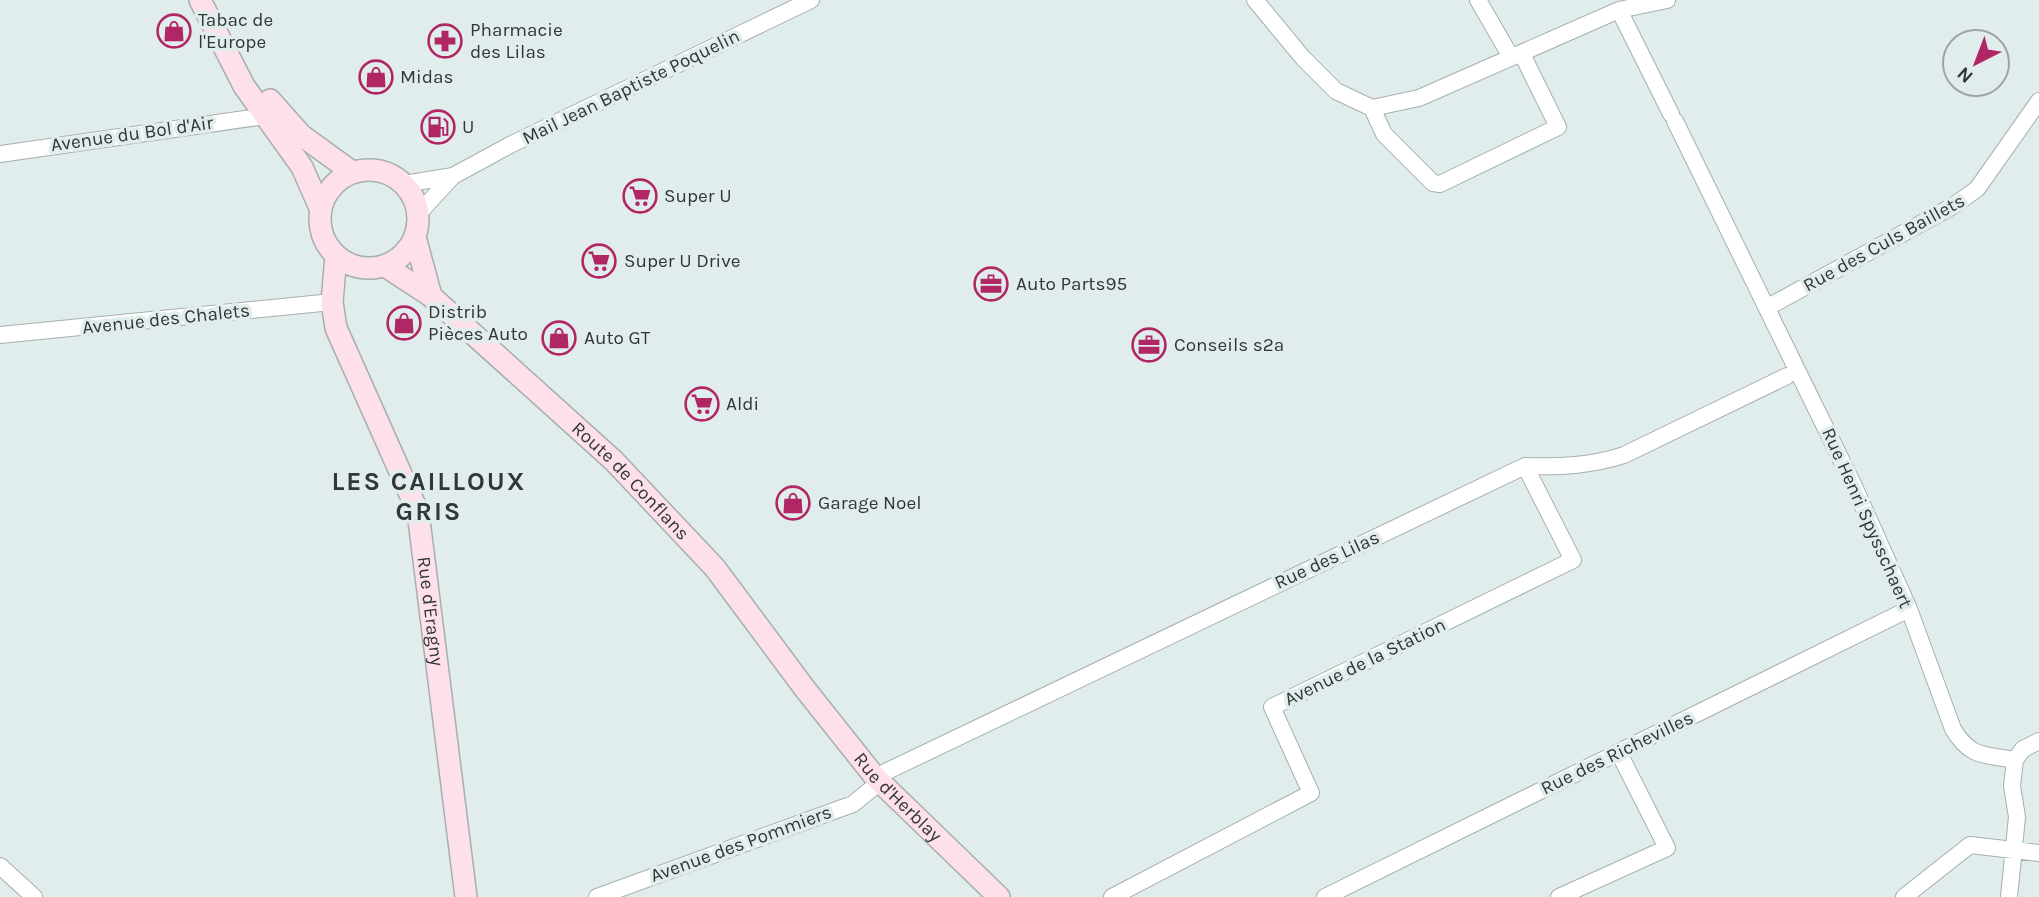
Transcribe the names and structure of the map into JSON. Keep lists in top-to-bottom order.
{
  "streets": {
    "main road": ["Route de Conflans", "Rue d'Eragny", "Rue d'Herblay"],
    "street": [
      "Mail Jean Baptiste Poquelin",
      "Avenue du Bol d'Air",
      "Rue des Culs Baillets",
      "Avenue des Chalets",
      "Rue Henri Spysschaert",
      "Rue des Lilas",
      "Avenue de la Station",
      "Rue des Richevilles",
      "Avenue des Pommiers"
    ]
  },
  "crossings": [
    ["Mail Jean Baptiste Poquelin", "Route de Conflans"],
    ["Mail Jean Baptiste Poquelin", "Rue d'Eragny"],
    ["Rue des Culs Baillets", "Rue Henri Spysschaert"],
    ["Avenue des Chalets", "Rue d'Eragny"],
    ["Route de Conflans", "Rue d'Eragny"],
    ["Route de Conflans", "Rue d'Herblay"],
    ["Rue Henri Spysschaert", "Rue des Richevilles"],
    ["Rue des Lilas", "Avenue de la Station"],
    ["Rue des Lilas", "Rue d'Herblay"],
    ["Rue des Lilas", "Avenue des Pommiers"],
    ["Rue d'Herblay", "Avenue des Pommiers"]
  ],
  "districts": ["LES CAILLOUX GRIS"],
  "places": {
    "shop": [
      "Tabac de l'Europe",
      "Midas",
      "Distrib Pièces Auto",
      "Auto GT",
      "Garage Noel"
    ],
    "pharmacy": ["Pharmacie des Lilas"],
    "fuel station": ["U"],
    "supermarket": ["Super U", "Super U Drive", "Aldi"],
    "office": ["Auto Parts95", "Conseils s2a"]
  },
  "north": "bottom left"
}
